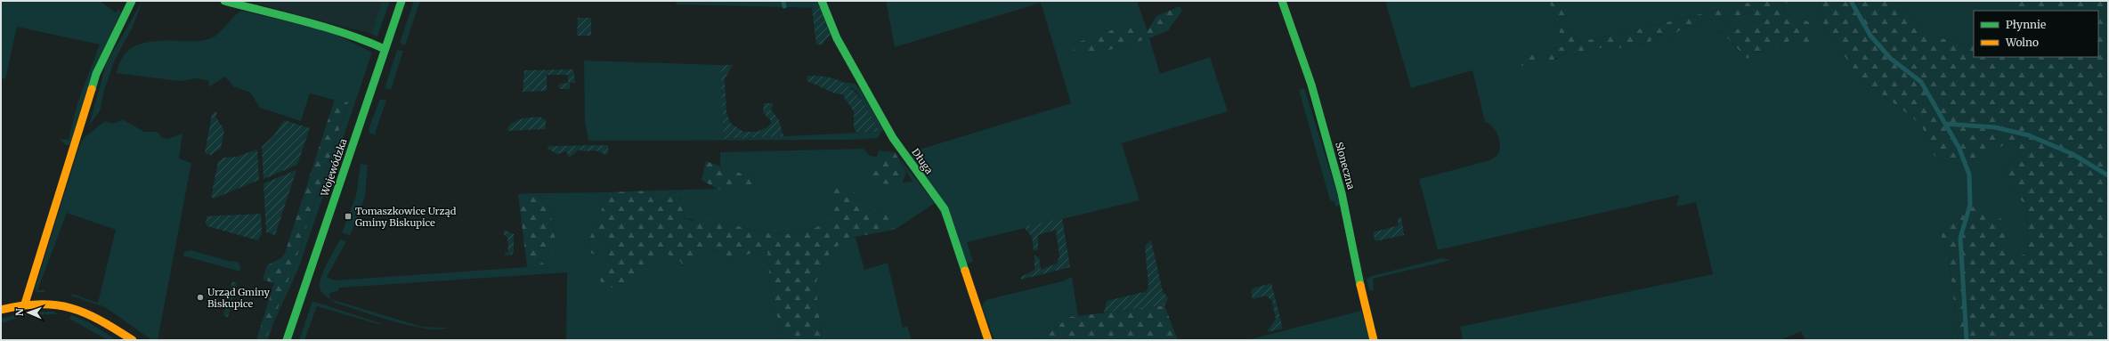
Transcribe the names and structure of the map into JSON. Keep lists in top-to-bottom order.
{
  "streets": {
    "street": ["Długa", "Słoneczna", "Wojewódzka"]
  },
  "places": {
    "transit": ["Tomaszkowice Urząd Gminy Biskupice"],
    "other": ["Urząd Gminy Biskupice"]
  },
  "legend": ["Płynnie", "Wolno"],
  "north": "left"
}
